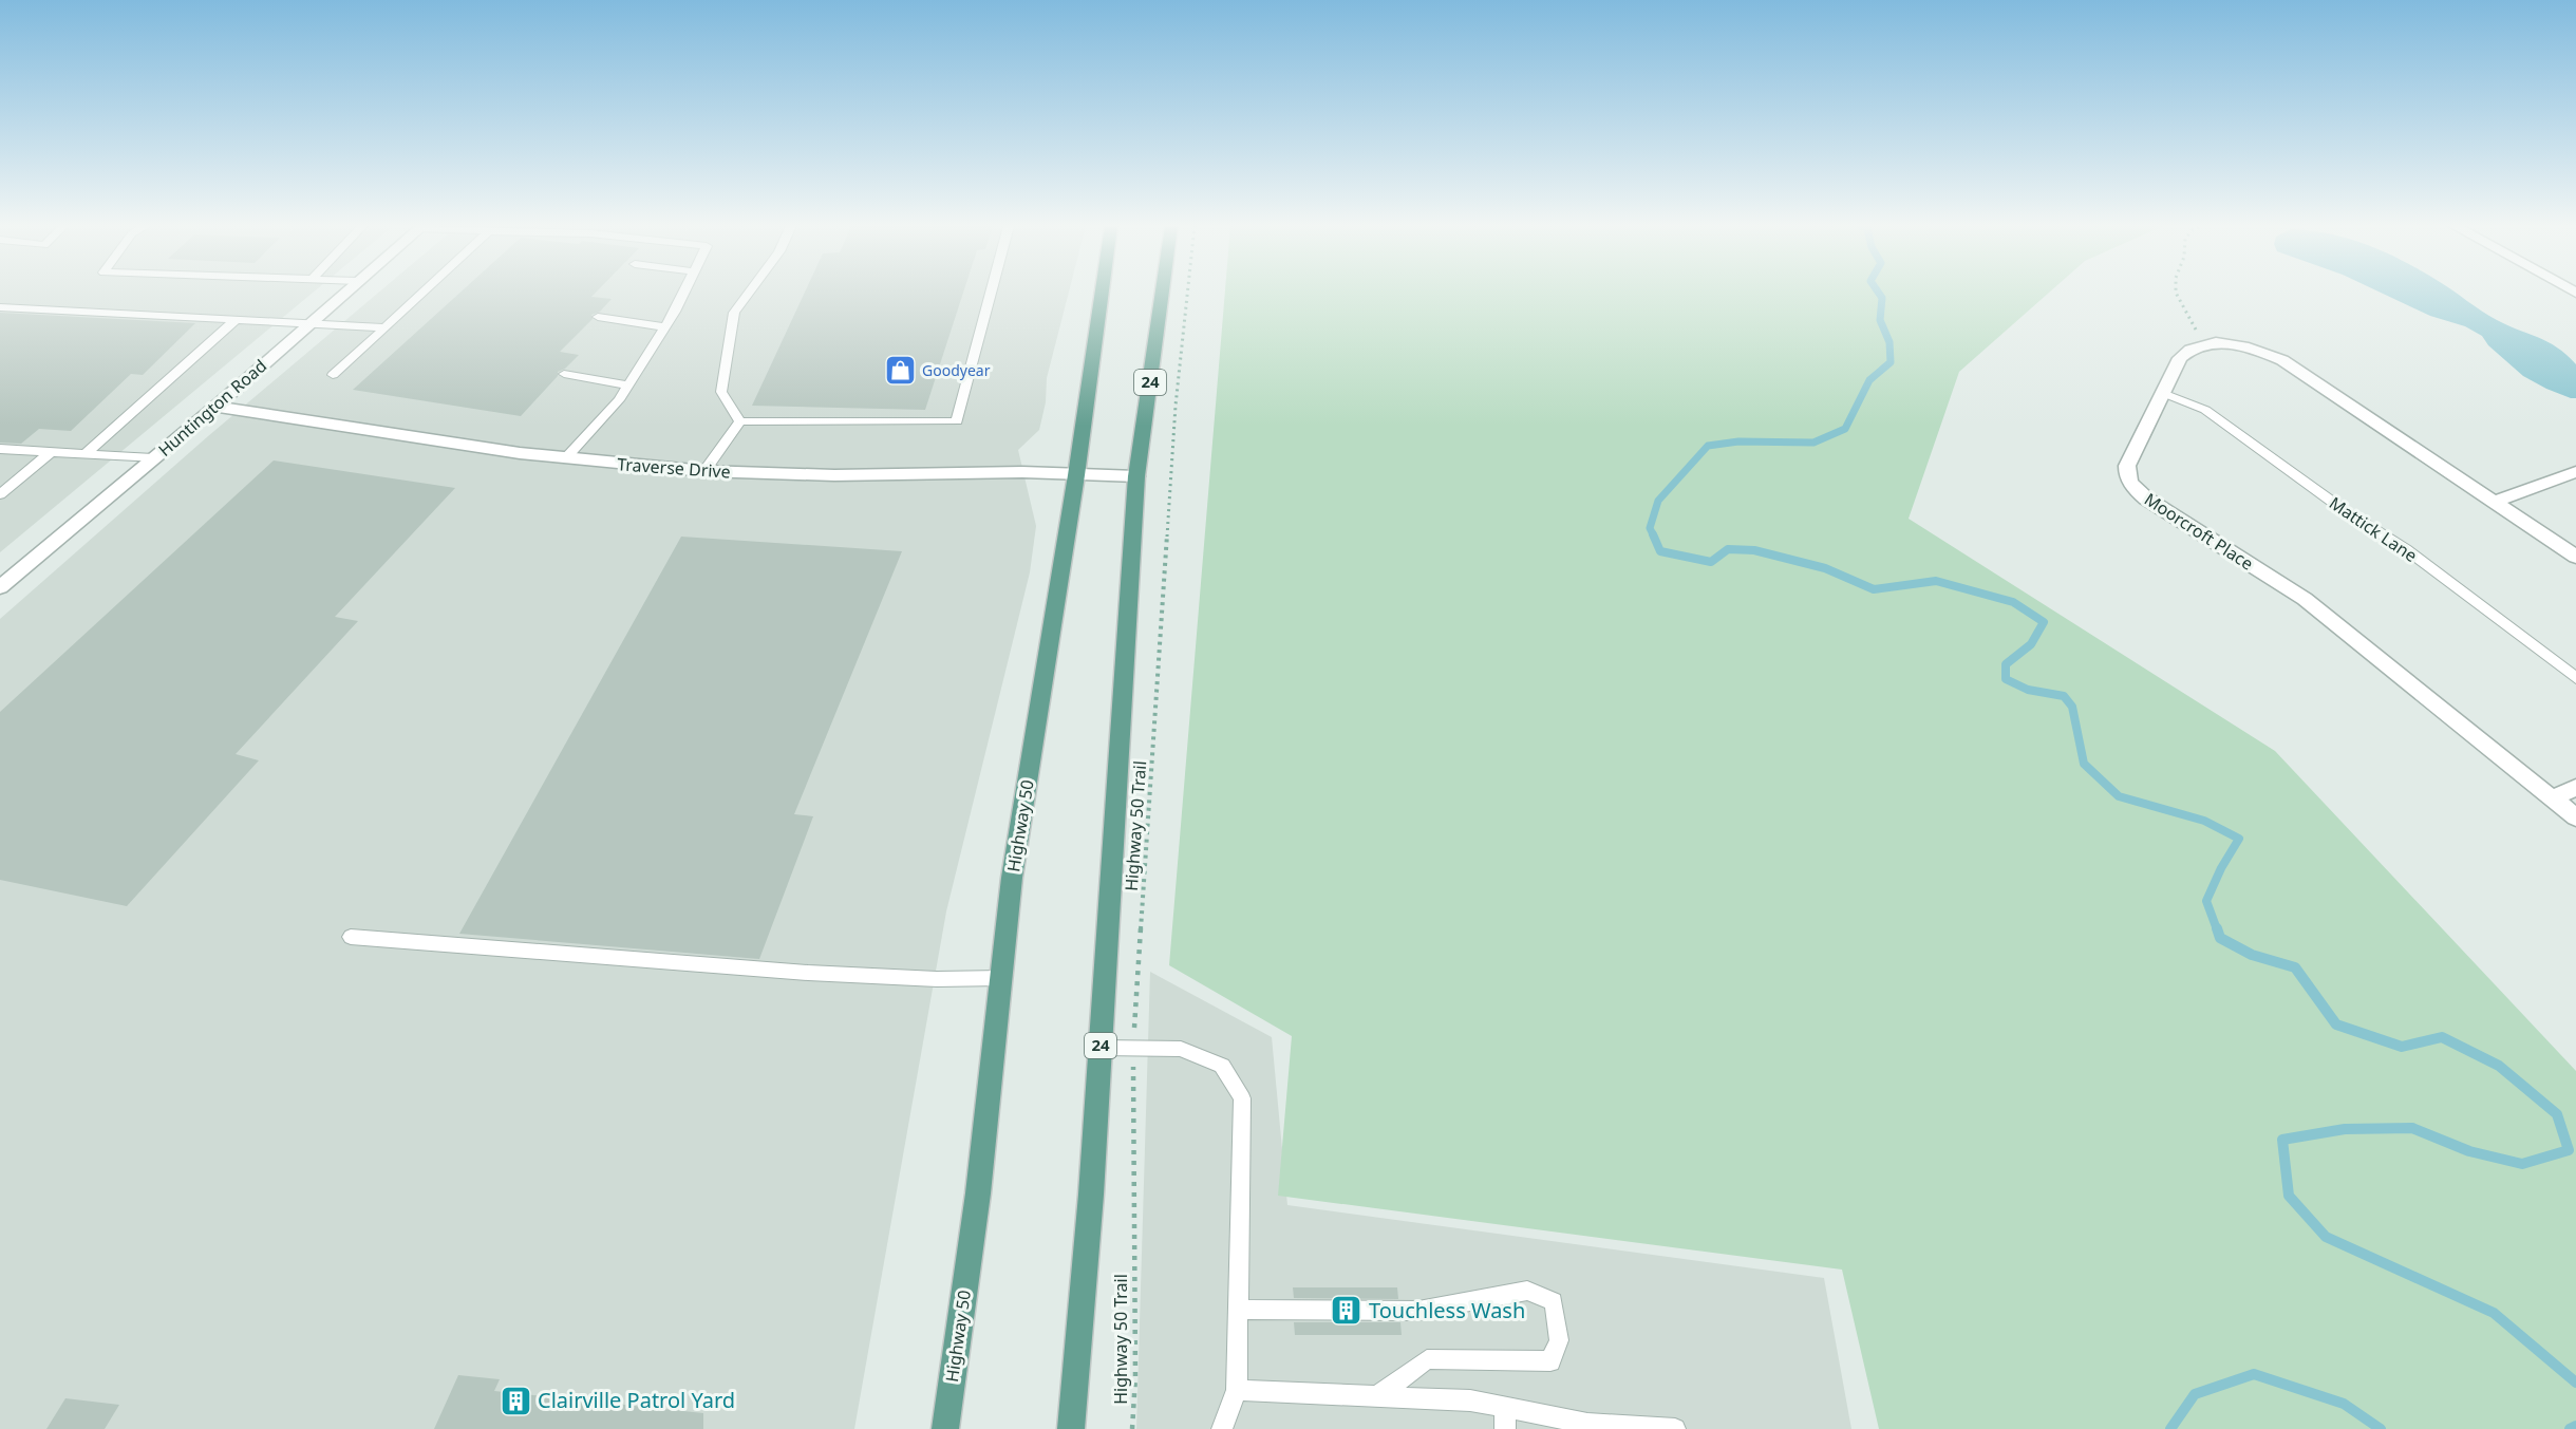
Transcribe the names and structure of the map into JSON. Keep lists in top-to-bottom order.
{
  "streets": {
    "main road": ["24", "Highway 50"],
    "street": ["Huntington Road", "Traverse Drive", "Moorcroft Place"],
    "lane": ["Mattick Lane"],
    "path": ["Highway 50 Trail"]
  },
  "crossings": [
    ["24", "Traverse Drive"],
    ["Huntington Road", "Traverse Drive"],
    ["Traverse Drive", "Highway 50"],
    ["Mattick Lane", "Moorcroft Place"]
  ],
  "places": {
    "shop": ["Goodyear"],
    "building": ["Touchless Wash", "Clairville Patrol Yard"]
  }
}
